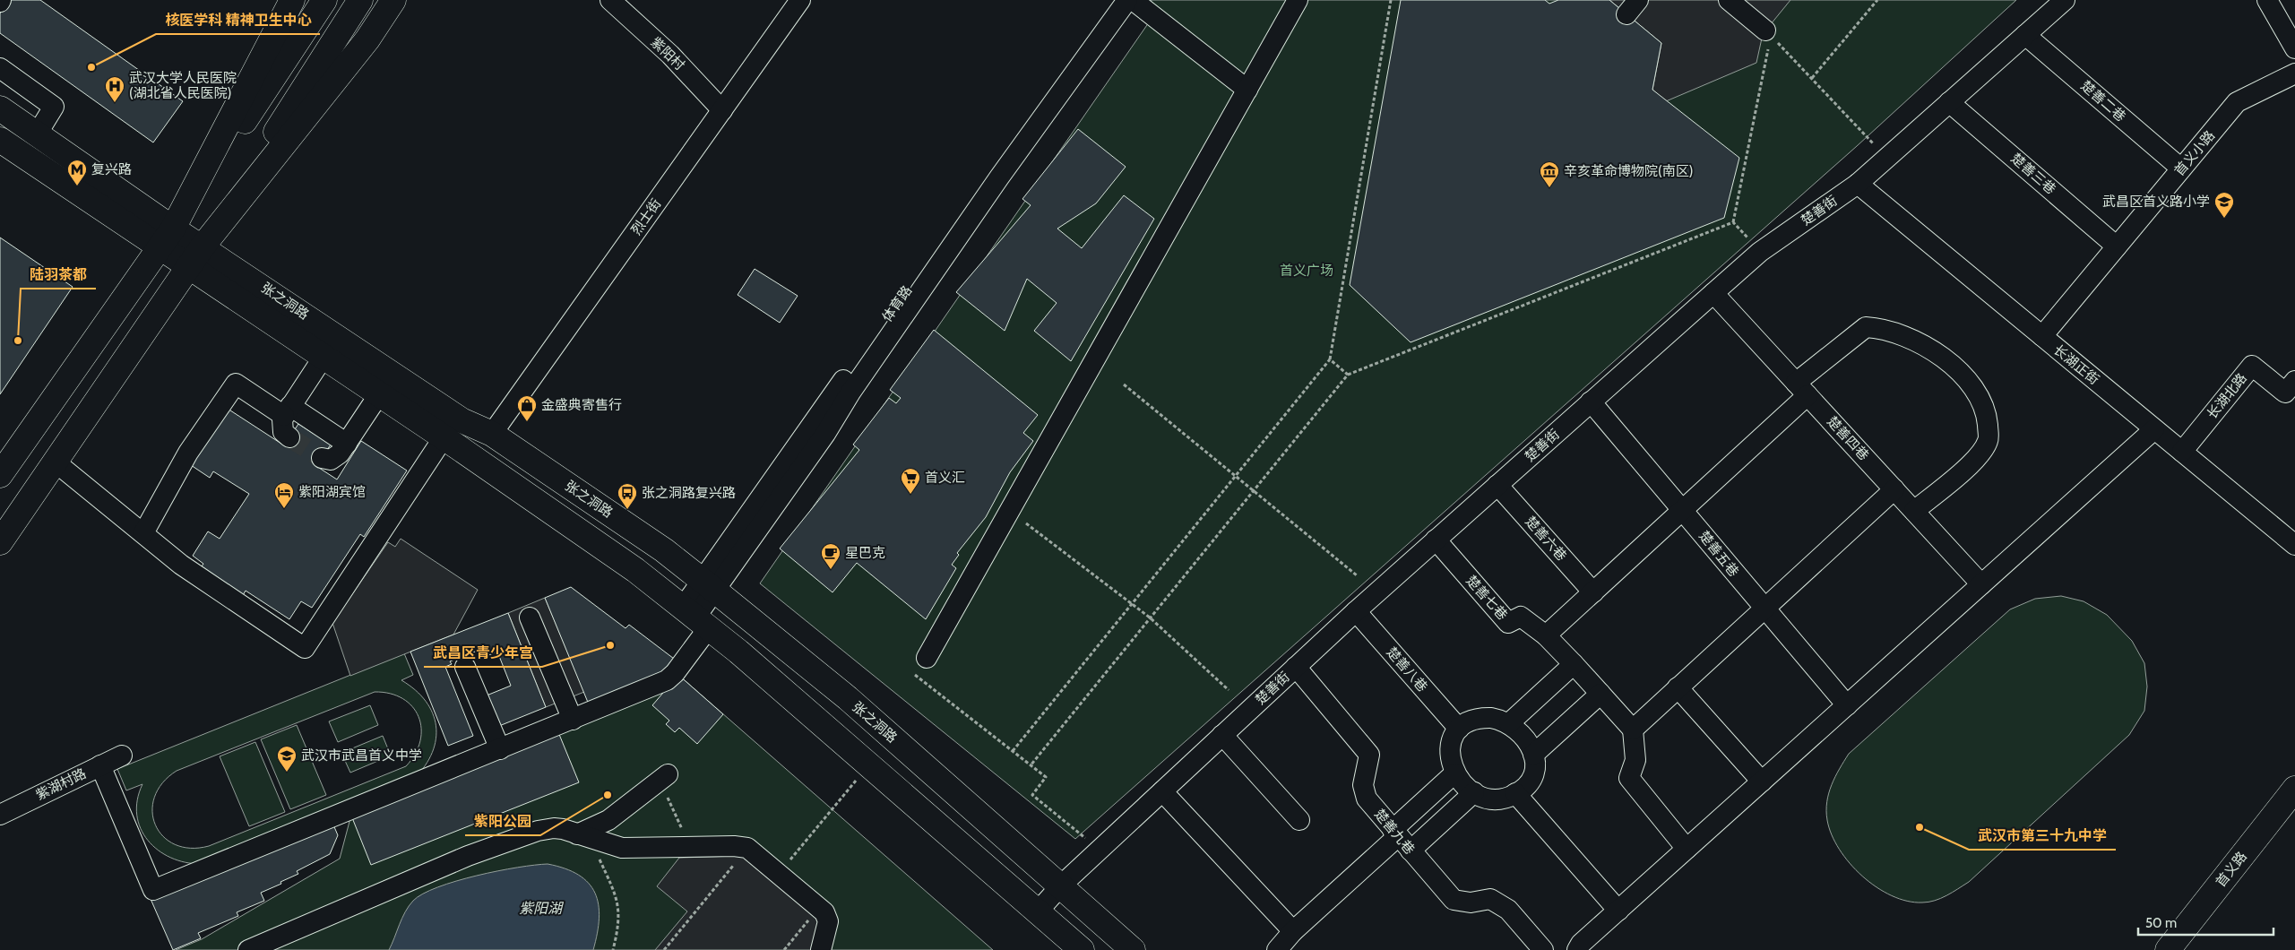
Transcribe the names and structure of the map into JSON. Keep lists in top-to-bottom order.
{
  "streets": {
    "main road": ["张之洞路", "首义路"],
    "street": [
      "紫阳村",
      "楚善二巷",
      "首义小路",
      "楚善三巷",
      "楚善街",
      "烈士街",
      "长湖正街",
      "长湖北路",
      "楚善四巷",
      "楚善六巷",
      "楚善五巷",
      "楚善七巷",
      "楚善八巷",
      "紫湖村路",
      "楚善九巷"
    ]
  },
  "crossings": [
    ["紫阳村", "烈士街"],
    ["楚善二巷", "首义小路"],
    ["楚善二巷", "楚善街"],
    ["首义小路", "楚善三巷"],
    ["首义小路", "长湖正街"],
    ["楚善三巷", "楚善街"],
    ["楚善街", "张之洞路"],
    ["楚善街", "长湖正街"],
    ["楚善街", "楚善四巷"],
    ["楚善街", "楚善六巷"],
    ["楚善街", "楚善五巷"],
    ["楚善街", "楚善七巷"],
    ["楚善街", "楚善八巷"],
    ["楚善街", "楚善九巷"],
    ["烈士街", "张之洞路"],
    ["长湖正街", "长湖北路"]
  ],
  "water": ["紫阳湖"],
  "parks": ["首义广场"],
  "places": {
    "other": [
      "核医学科 精神卫生中心",
      "陆羽茶都",
      "武昌区青少年宫",
      "紫阳公园",
      "武汉市第三十九中学"
    ],
    "hospital": ["武汉大学人民医院 (湖北省人民医院)"],
    "metro station": ["复兴路"],
    "museum": ["辛亥革命博物院(南区)"],
    "school or university": ["武昌区首义路小学", "武汉市武昌首义中学"],
    "shop": ["金盛典寄售行"],
    "supermarket": ["首义汇"],
    "hotel": ["紫阳湖宾馆"],
    "bus stop": ["张之洞路复兴路"],
    "cafe": ["星巴克"]
  },
  "scale_bar": "50 m"
}
